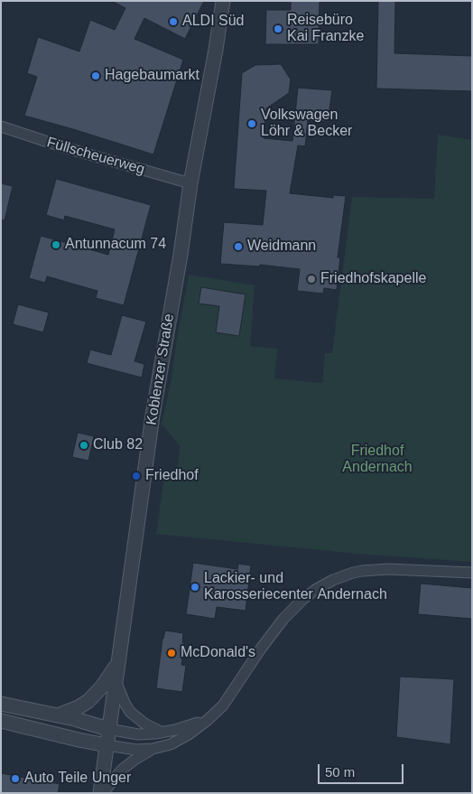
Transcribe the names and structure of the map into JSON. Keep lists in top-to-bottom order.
{
  "streets": {
    "street": ["Füllscheuerweg", "Koblenzer Straße"]
  },
  "crossings": [
    ["Füllscheuerweg", "Koblenzer Straße"]
  ],
  "parks": ["Friedhof Andernach"],
  "places": [
    "ALDI Süd",
    "Reisebüro Kai Franzke",
    "Hagebaumarkt",
    "Volkswagen Löhr & Becker",
    "Antunnacum 74",
    "Weidmann",
    "Friedhofskapelle",
    "Club 82",
    "Friedhof",
    "Lackier- und Karosseriecenter Andernach",
    "McDonald's",
    "Auto Teile Unger"
  ],
  "scale_bar": "50 m"
}
